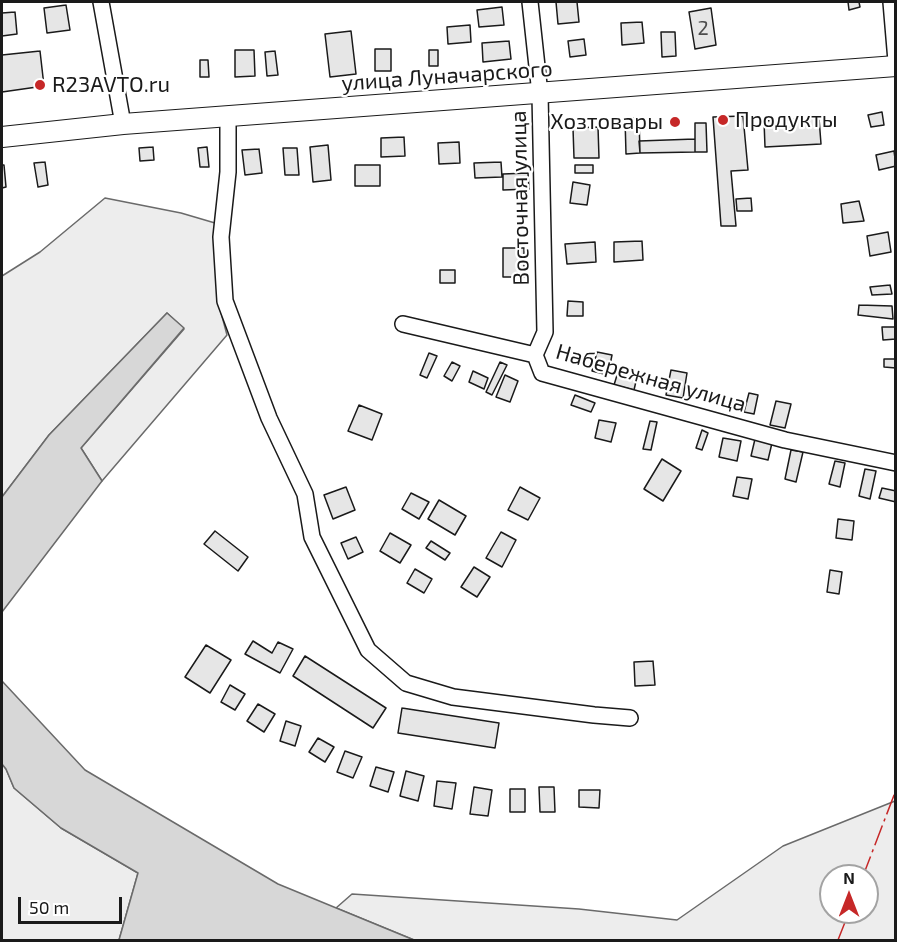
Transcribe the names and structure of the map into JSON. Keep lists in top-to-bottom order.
{
  "streets": {
    "main road": ["улица Луначарского"],
    "street": ["Восточная улица", "Набережная улица"]
  },
  "crossings": [
    ["улица Луначарского", "Восточная улица"],
    ["Восточная улица", "Набережная улица"]
  ],
  "places": ["R23AVTO.ru", "Продукты", "Хозтовары"],
  "house_numbers": ["2"],
  "scale_bar": "50 m",
  "north": "top"
}
